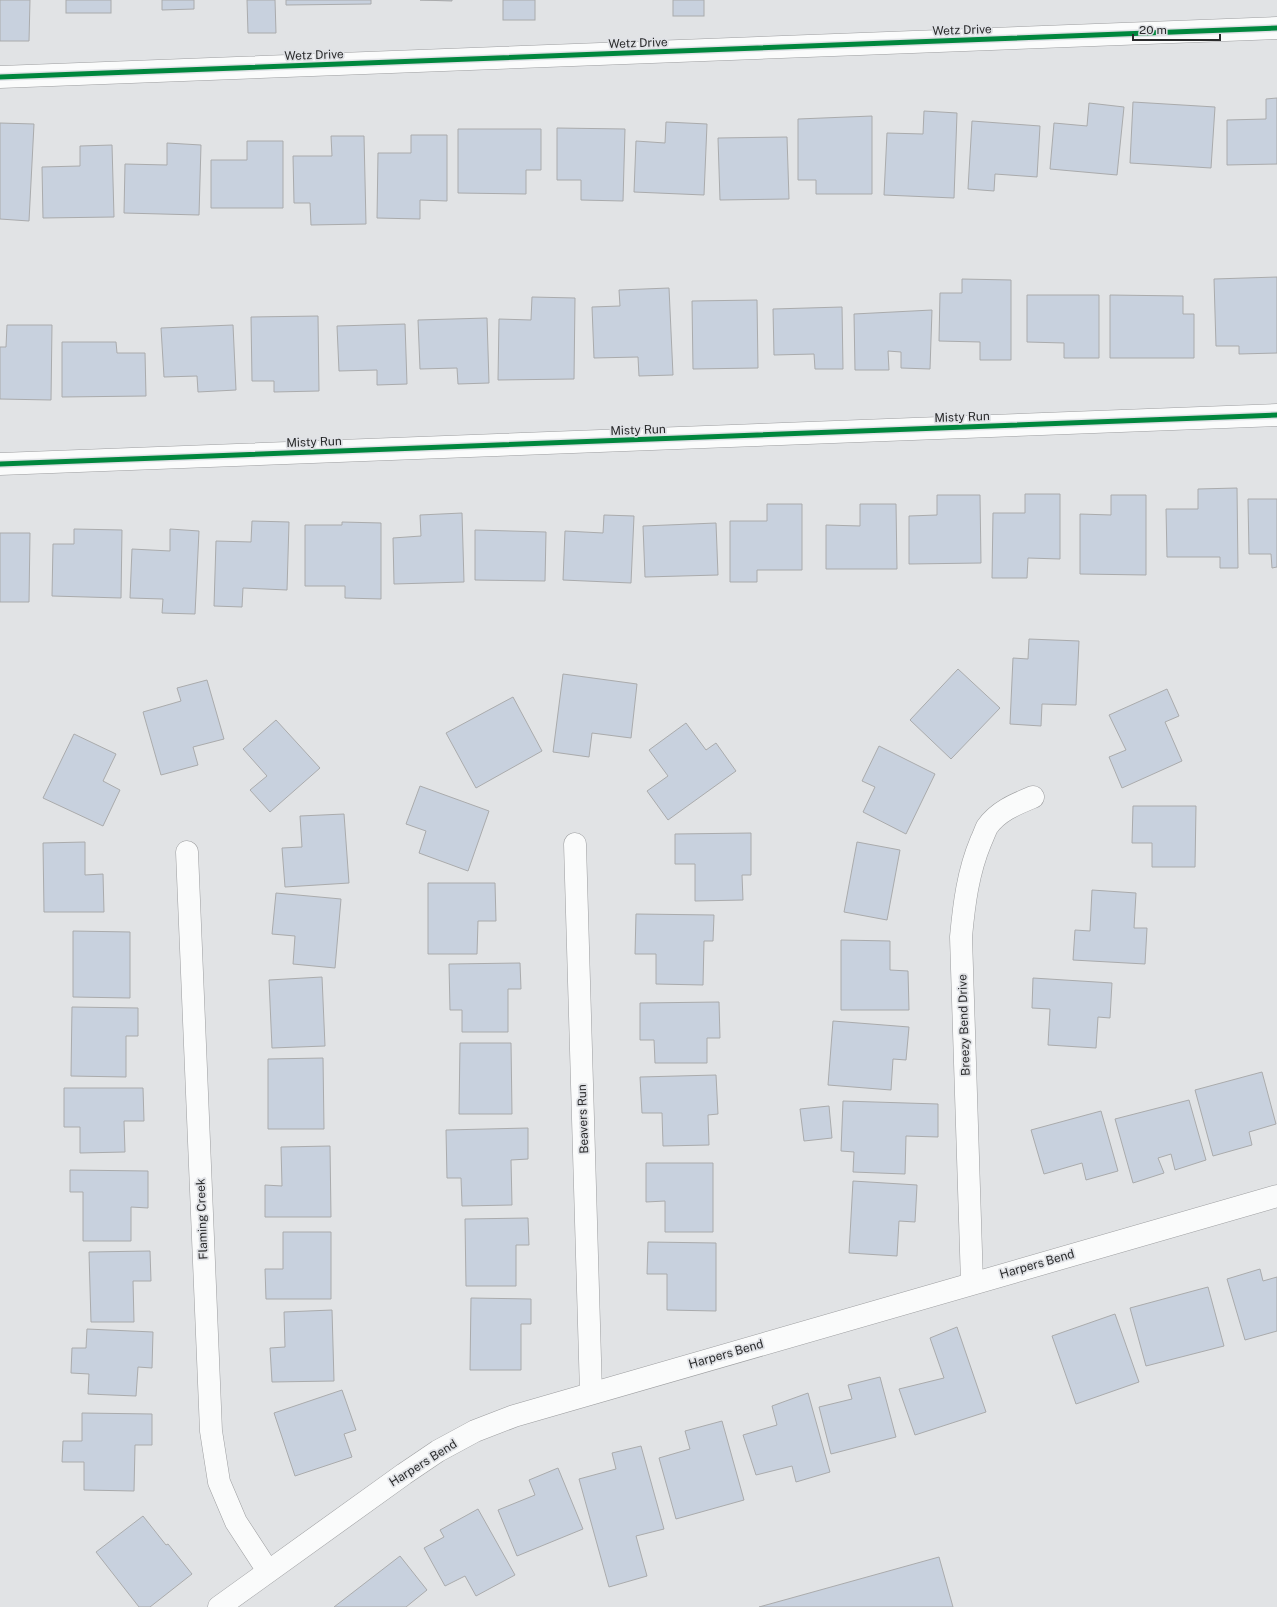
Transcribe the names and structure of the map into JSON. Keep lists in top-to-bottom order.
{
  "streets": {
    "street": [
      "Wetz Drive",
      "Misty Run",
      "Breezy Bend Drive",
      "Beavers Run",
      "Flaming Creek",
      "Harpers Bend"
    ]
  },
  "crossings": [
    ["Breezy Bend Drive", "Harpers Bend"],
    ["Beavers Run", "Harpers Bend"],
    ["Flaming Creek", "Harpers Bend"]
  ],
  "scale_bar": "20 m"
}
